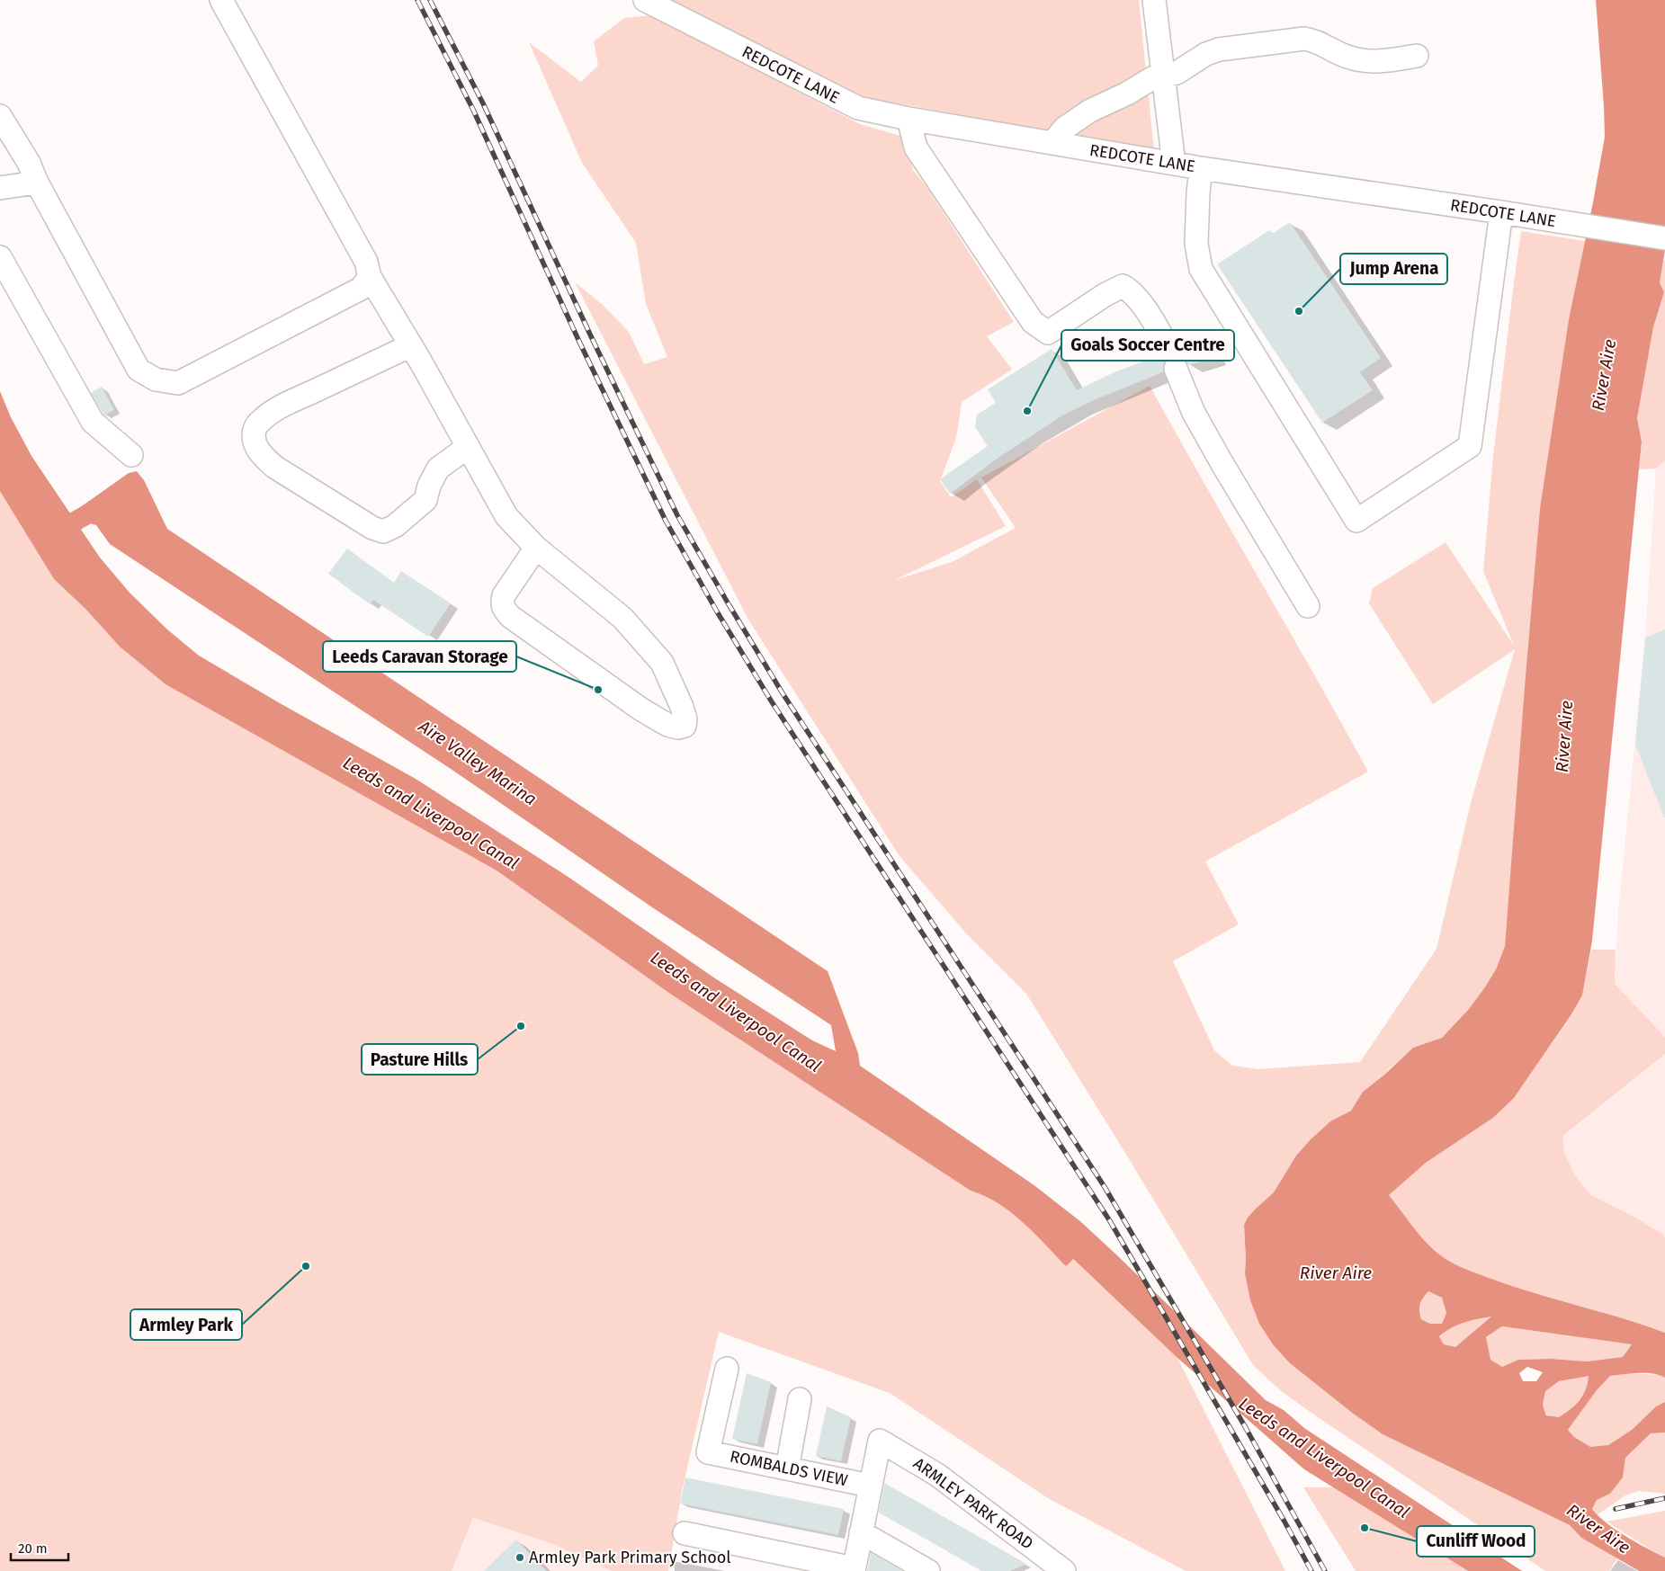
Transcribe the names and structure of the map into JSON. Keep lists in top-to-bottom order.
{
  "streets": {
    "street": ["REDCOTE LANE", "ROMBALDS VIEW", "ARMLEY PARK ROAD"]
  },
  "crossings": [
    ["ROMBALDS VIEW", "ARMLEY PARK ROAD"]
  ],
  "water": ["River Aire", "Aire Valley Marina", "Leeds and Liverpool Canal"],
  "places": [
    "Jump Arena",
    "Goals Soccer Centre",
    "Leeds Caravan Storage",
    "Pasture Hills",
    "Armley Park",
    "Cunliff Wood",
    "Armley Park Primary School"
  ],
  "scale_bar": "20 m"
}
